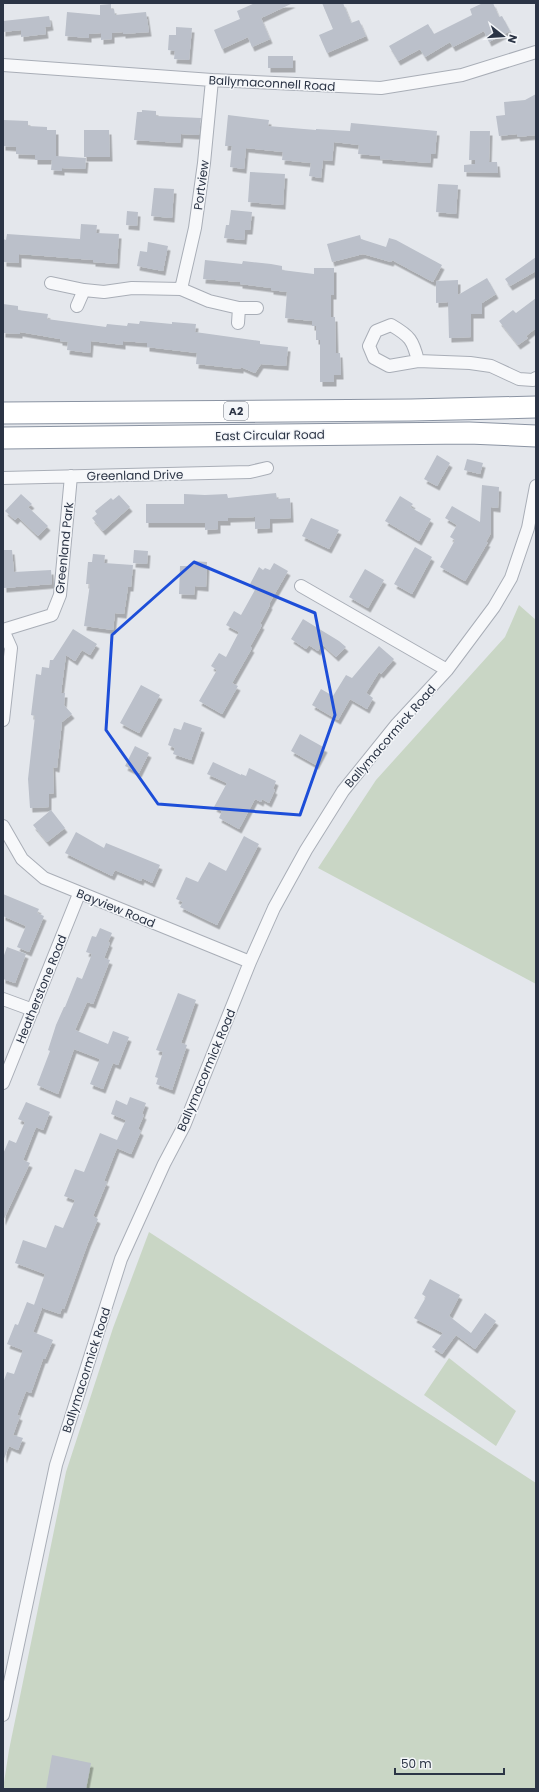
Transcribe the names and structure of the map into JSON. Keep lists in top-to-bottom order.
{
  "streets": {
    "highway": ["A2", "East Circular Road"],
    "street": [
      "Ballymaconnell Road",
      "Portview",
      "Greenland Drive",
      "Greenland Park",
      "Ballymacormick Road",
      "Bayview Road",
      "Heatherstone Road"
    ]
  },
  "crossings": [
    ["Ballymaconnell Road", "Portview"],
    ["Greenland Drive", "Greenland Park"],
    ["Ballymacormick Road", "Bayview Road"],
    ["Bayview Road", "Heatherstone Road"]
  ],
  "scale_bar": "50 m",
  "north": "right"
}
